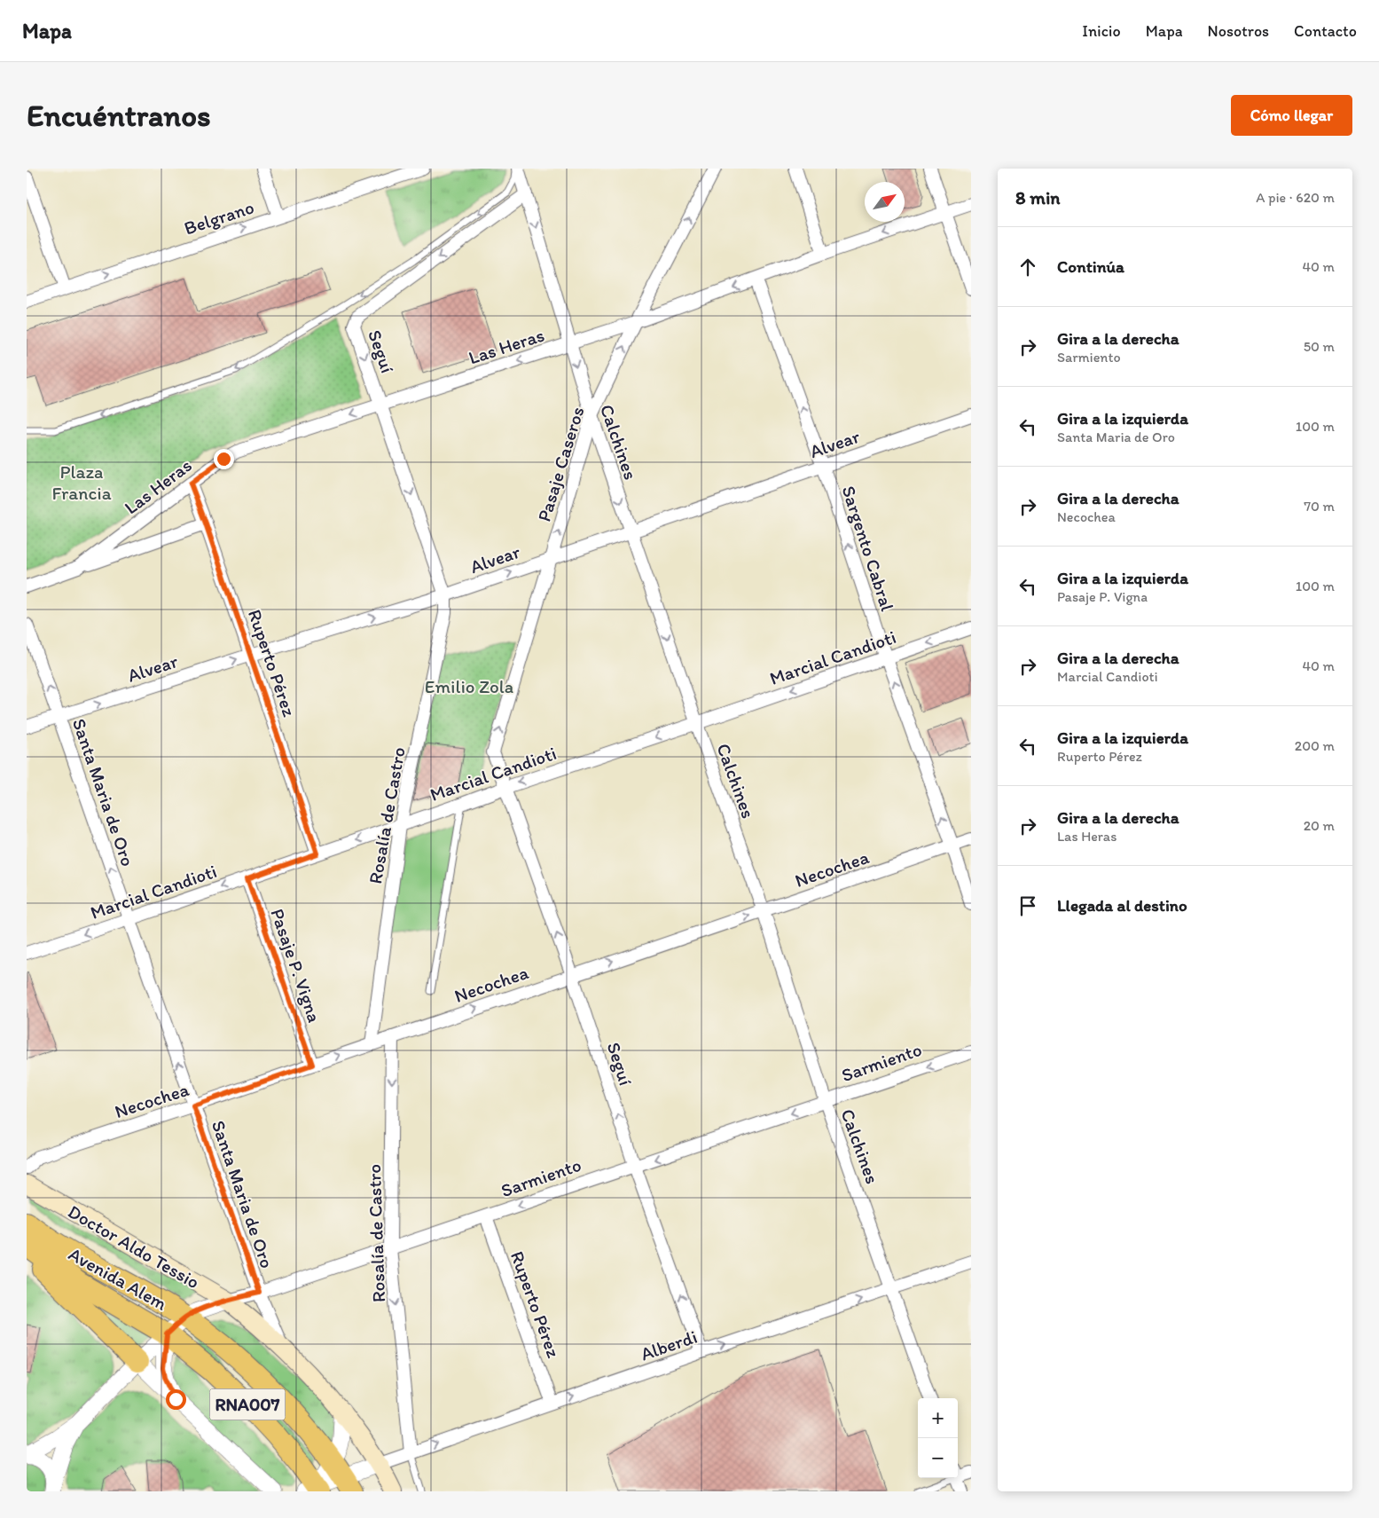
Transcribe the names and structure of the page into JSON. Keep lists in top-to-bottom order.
{
  "streets": {
    "highway": ["Avenida Alem", "RNA007"],
    "main road": ["Doctor Aldo Tessio"],
    "street": [
      "Belgrano",
      "Las Heras",
      "Seguí",
      "Calchines",
      "Alvear",
      "Pasaje Caseros",
      "Sargento Cabral",
      "Marcial Candioti",
      "Ruperto Pérez",
      "Santa Maria de Oro",
      "Rosalía de Castro",
      "Necochea",
      "Pasaje P. Vigna",
      "Sarmiento",
      "Alberdi"
    ]
  },
  "crossings": [
    ["Las Heras", "Seguí"],
    ["Las Heras", "Calchines"],
    ["Las Heras", "Pasaje Caseros"],
    ["Las Heras", "Sargento Cabral"],
    ["Las Heras", "Ruperto Pérez"],
    ["Seguí", "Calchines"],
    ["Seguí", "Alvear"],
    ["Seguí", "Pasaje Caseros"],
    ["Seguí", "Marcial Candioti"],
    ["Seguí", "Rosalía de Castro"],
    ["Seguí", "Necochea"],
    ["Seguí", "Sarmiento"],
    ["Seguí", "Alberdi"],
    ["Calchines", "Alvear"],
    ["Calchines", "Pasaje Caseros"],
    ["Calchines", "Marcial Candioti"],
    ["Calchines", "Necochea"],
    ["Calchines", "Sarmiento"],
    ["Calchines", "Alberdi"],
    ["Alvear", "Pasaje Caseros"],
    ["Alvear", "Sargento Cabral"],
    ["Alvear", "Ruperto Pérez"],
    ["Alvear", "Santa Maria de Oro"],
    ["Alvear", "Rosalía de Castro"],
    ["Pasaje Caseros", "Marcial Candioti"],
    ["Sargento Cabral", "Marcial Candioti"],
    ["Sargento Cabral", "Necochea"],
    ["Marcial Candioti", "Ruperto Pérez"],
    ["Marcial Candioti", "Santa Maria de Oro"],
    ["Marcial Candioti", "Rosalía de Castro"],
    ["Marcial Candioti", "Pasaje P. Vigna"],
    ["Ruperto Pérez", "Sarmiento"],
    ["Ruperto Pérez", "Alberdi"],
    ["Santa Maria de Oro", "Necochea"],
    ["Santa Maria de Oro", "Sarmiento"],
    ["Santa Maria de Oro", "Doctor Aldo Tessio"],
    ["Rosalía de Castro", "Necochea"],
    ["Rosalía de Castro", "Sarmiento"],
    ["Rosalía de Castro", "Alberdi"],
    ["Necochea", "Pasaje P. Vigna"],
    ["Sarmiento", "Doctor Aldo Tessio"],
    ["Sarmiento", "Avenida Alem"],
    ["Doctor Aldo Tessio", "Alberdi"]
  ],
  "one_way": [
    "Belgrano",
    "Las Heras",
    "Calchines",
    "Alvear",
    "Pasaje Caseros",
    "Sargento Cabral",
    "Marcial Candioti",
    "Santa Maria de Oro",
    "Rosalía de Castro",
    "Necochea",
    "Sarmiento",
    "Alberdi"
  ],
  "parks": ["Plaza Francia", "Emilio Zola"],
  "north": "top right",
  "page": {
    "header": "Mapa",
    "nav": [
      "Inicio",
      "Mapa",
      "Nosotros",
      "Contacto"
    ],
    "buttons": "Cómo llegar",
    "title": "Encuéntranos",
    "heading": ["8 min", "A pie · 620 m"],
    "list": [
      ["Continúa", "40 m"],
      ["Gira a la derecha", "Sarmiento", "50 m"],
      ["Gira a la izquierda", "Santa Maria de Oro", "100 m"],
      ["Gira a la derecha", "Necochea", "70 m"],
      ["Gira a la izquierda", "Pasaje P. Vigna", "100 m"],
      ["Gira a la derecha", "Marcial Candioti", "40 m"],
      ["Gira a la izquierda", "Ruperto Pérez", "200 m"],
      ["Gira a la derecha", "Las Heras", "20 m"],
      "Llegada al destino"
    ],
    "map_buttons": ["+", "−"]
  }
}
